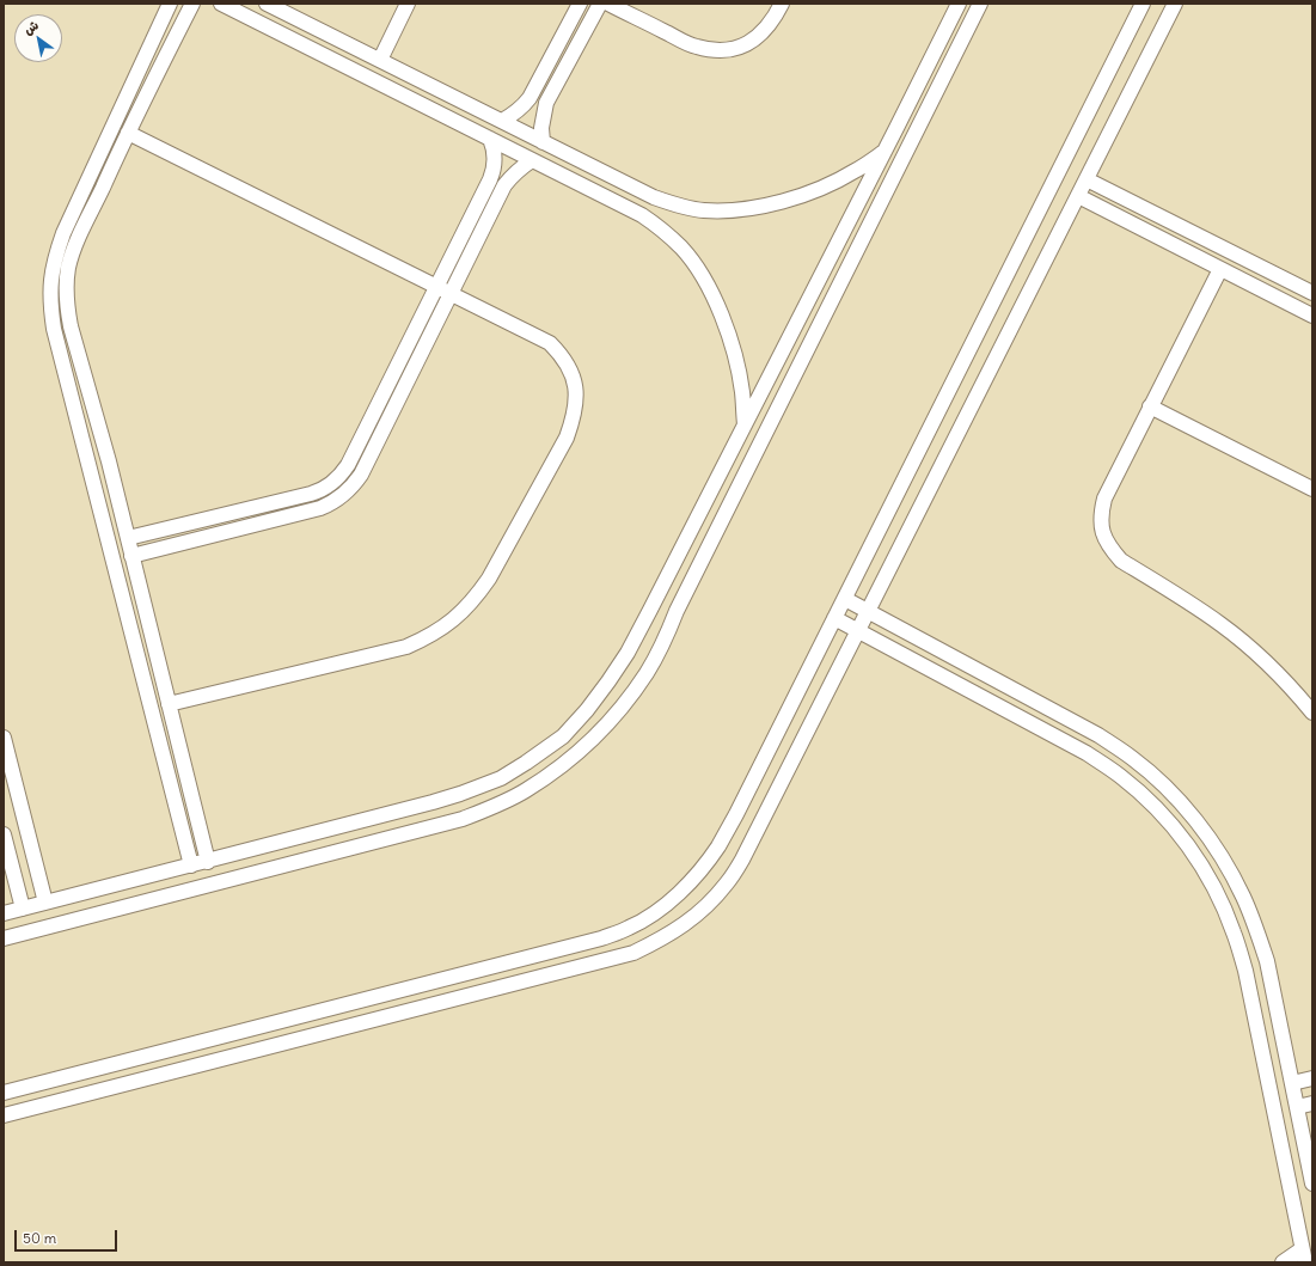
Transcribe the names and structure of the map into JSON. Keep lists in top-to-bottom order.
{
  "scale_bar": "50 m",
  "north": "top left"
}
